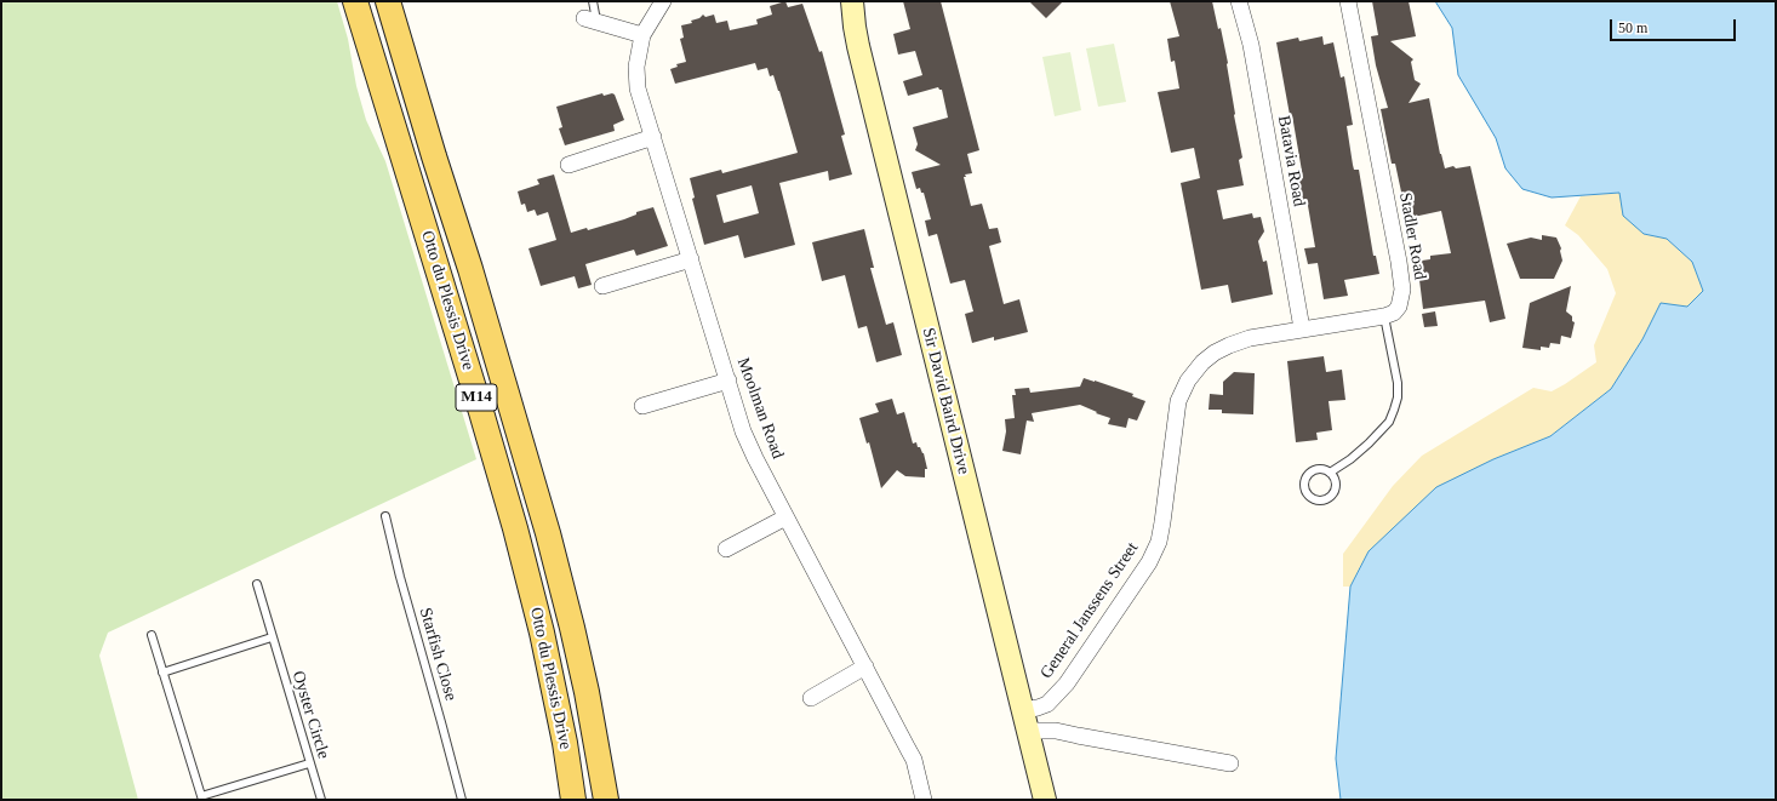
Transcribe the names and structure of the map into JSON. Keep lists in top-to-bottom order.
{
  "streets": {
    "main road": ["Otto du Plessis Drive", "M14"],
    "street": [
      "Batavia Road",
      "Stadler Road",
      "Sir David Baird Drive",
      "Moolman Road",
      "General Janssens Street"
    ],
    "lane": ["Starfish Close", "Oyster Circle"]
  },
  "crossings": [
    ["Batavia Road", "General Janssens Street"],
    ["Stadler Road", "General Janssens Street"],
    ["Sir David Baird Drive", "General Janssens Street"]
  ],
  "scale_bar": "50 m"
}
